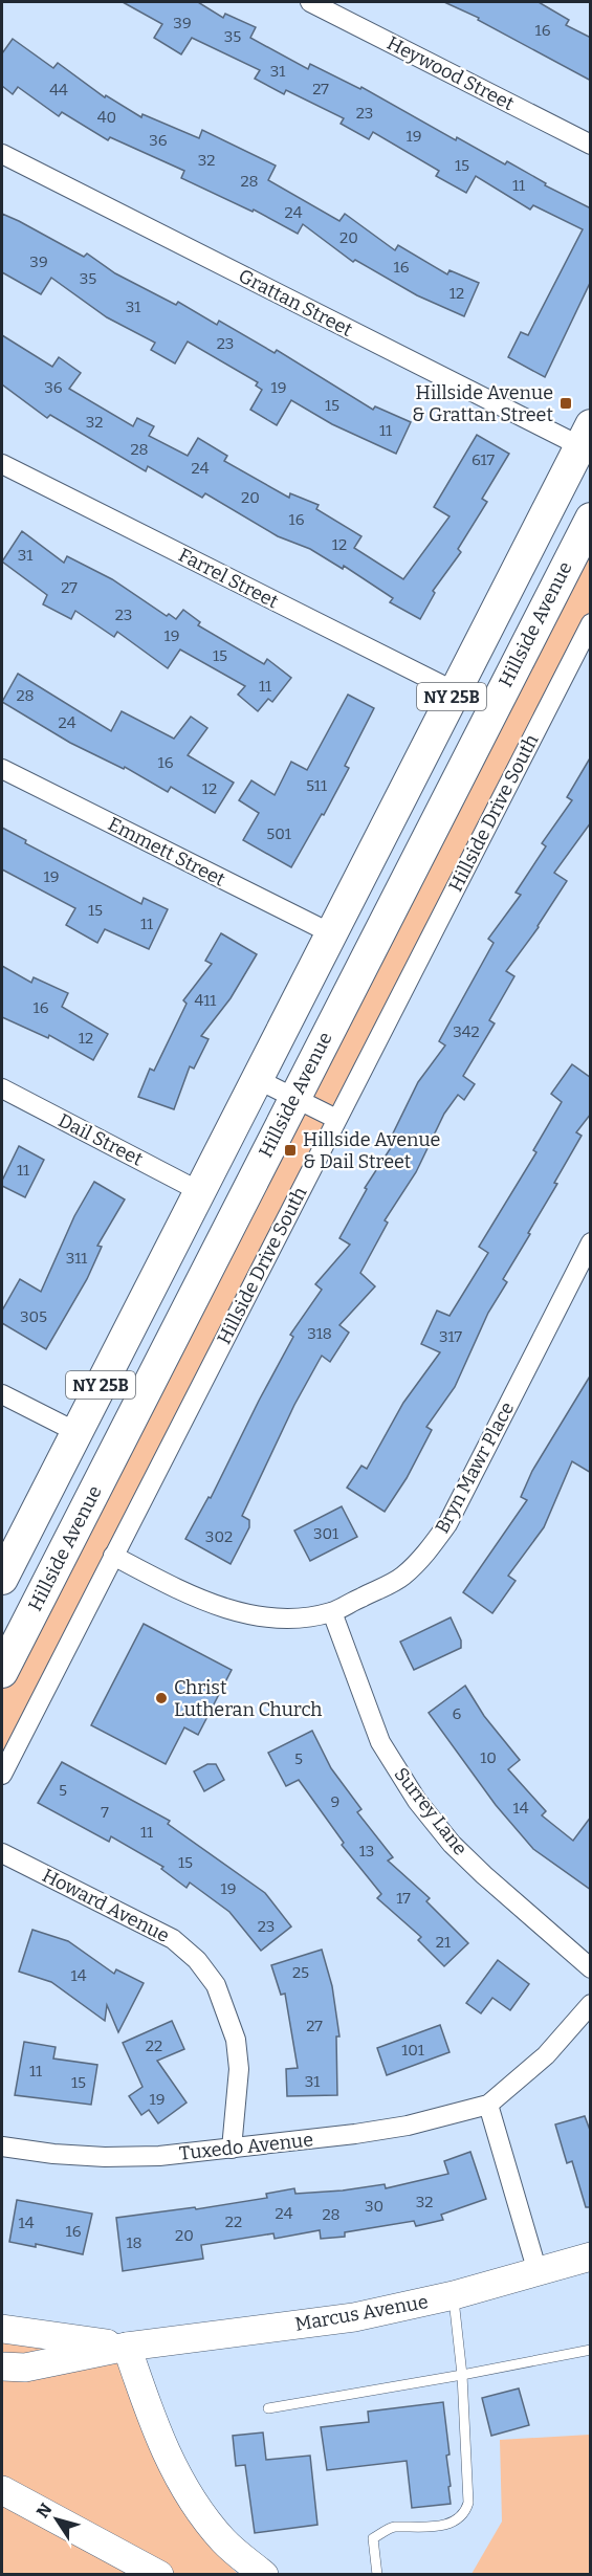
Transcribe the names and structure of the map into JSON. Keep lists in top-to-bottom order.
{
  "streets": {
    "main road": ["Hillside Avenue", "NY 25B", "Marcus Avenue"],
    "street": [
      "Heywood Street",
      "Grattan Street",
      "Farrel Street",
      "Hillside Drive South",
      "Emmett Street",
      "Dail Street",
      "Bryn Mawr Place",
      "Surrey Lane",
      "Howard Avenue",
      "Tuxedo Avenue"
    ]
  },
  "crossings": [
    ["Grattan Street", "NY 25B"],
    ["Farrel Street", "NY 25B"],
    ["NY 25B", "Emmett Street"],
    ["NY 25B", "Dail Street"],
    ["Hillside Drive South", "Bryn Mawr Place"],
    ["Bryn Mawr Place", "Surrey Lane"],
    ["Howard Avenue", "Tuxedo Avenue"]
  ],
  "places": {
    "transit": ["Hillside Avenue & Grattan Street", "Hillside Avenue & Dail Street"],
    "other": ["Christ Lutheran Church"]
  },
  "house_numbers": [
    "39",
    "16",
    "35",
    "31",
    "27",
    "44",
    "23",
    "40",
    "19",
    "36",
    "32",
    "15",
    "28",
    "11",
    "24",
    "20",
    "39",
    "16",
    "35",
    "12",
    "31",
    "23",
    "36",
    "19",
    "15",
    "32",
    "11",
    "28",
    "617",
    "24",
    "20",
    "16",
    "12",
    "31",
    "27",
    "23",
    "19",
    "15",
    "11",
    "28",
    "24",
    "16",
    "511",
    "12",
    "501",
    "19",
    "15",
    "11",
    "411",
    "16",
    "342",
    "12",
    "11",
    "311",
    "305",
    "318",
    "317",
    "301",
    "302",
    "6",
    "10",
    "5",
    "5",
    "9",
    "14",
    "7",
    "11",
    "13",
    "15",
    "19",
    "17",
    "23",
    "21",
    "25",
    "14",
    "27",
    "22",
    "101",
    "11",
    "31",
    "15",
    "19",
    "32",
    "30",
    "24",
    "28",
    "22",
    "14",
    "16",
    "20",
    "18"
  ],
  "north": "top left"
}
